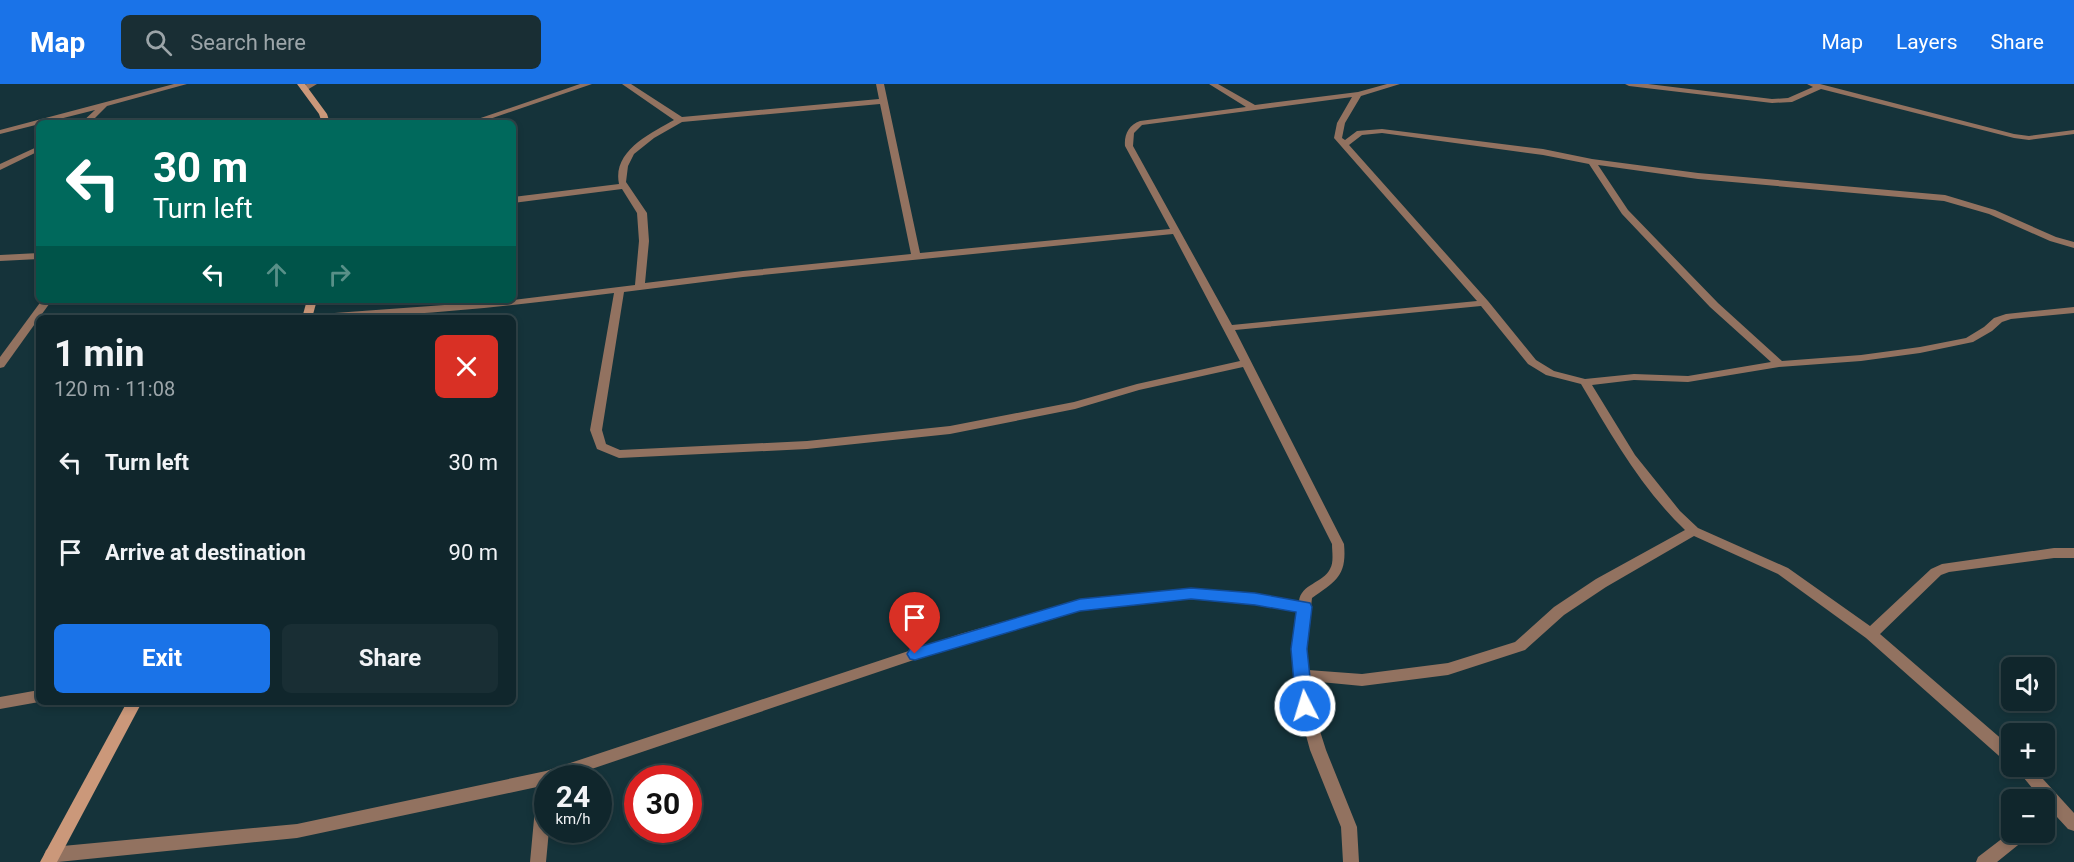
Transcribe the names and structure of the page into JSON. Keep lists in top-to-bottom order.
{
  "page": {
    "header": "Map",
    "search": "Search here",
    "nav": ["Map", "Layers", "Share"],
    "turn": ["30 m", "Turn left"],
    "heading": ["1 min", "120 m · 11:08"],
    "list": [
      {
        "name": "Turn left",
        "value": "30 m"
      },
      {
        "name": "Arrive at destination",
        "value": "90 m"
      }
    ],
    "buttons": ["Exit", "Share"],
    "map_buttons": ["+", "−"],
    "speed": "24 km/h",
    "limit": "30"
  }
}
